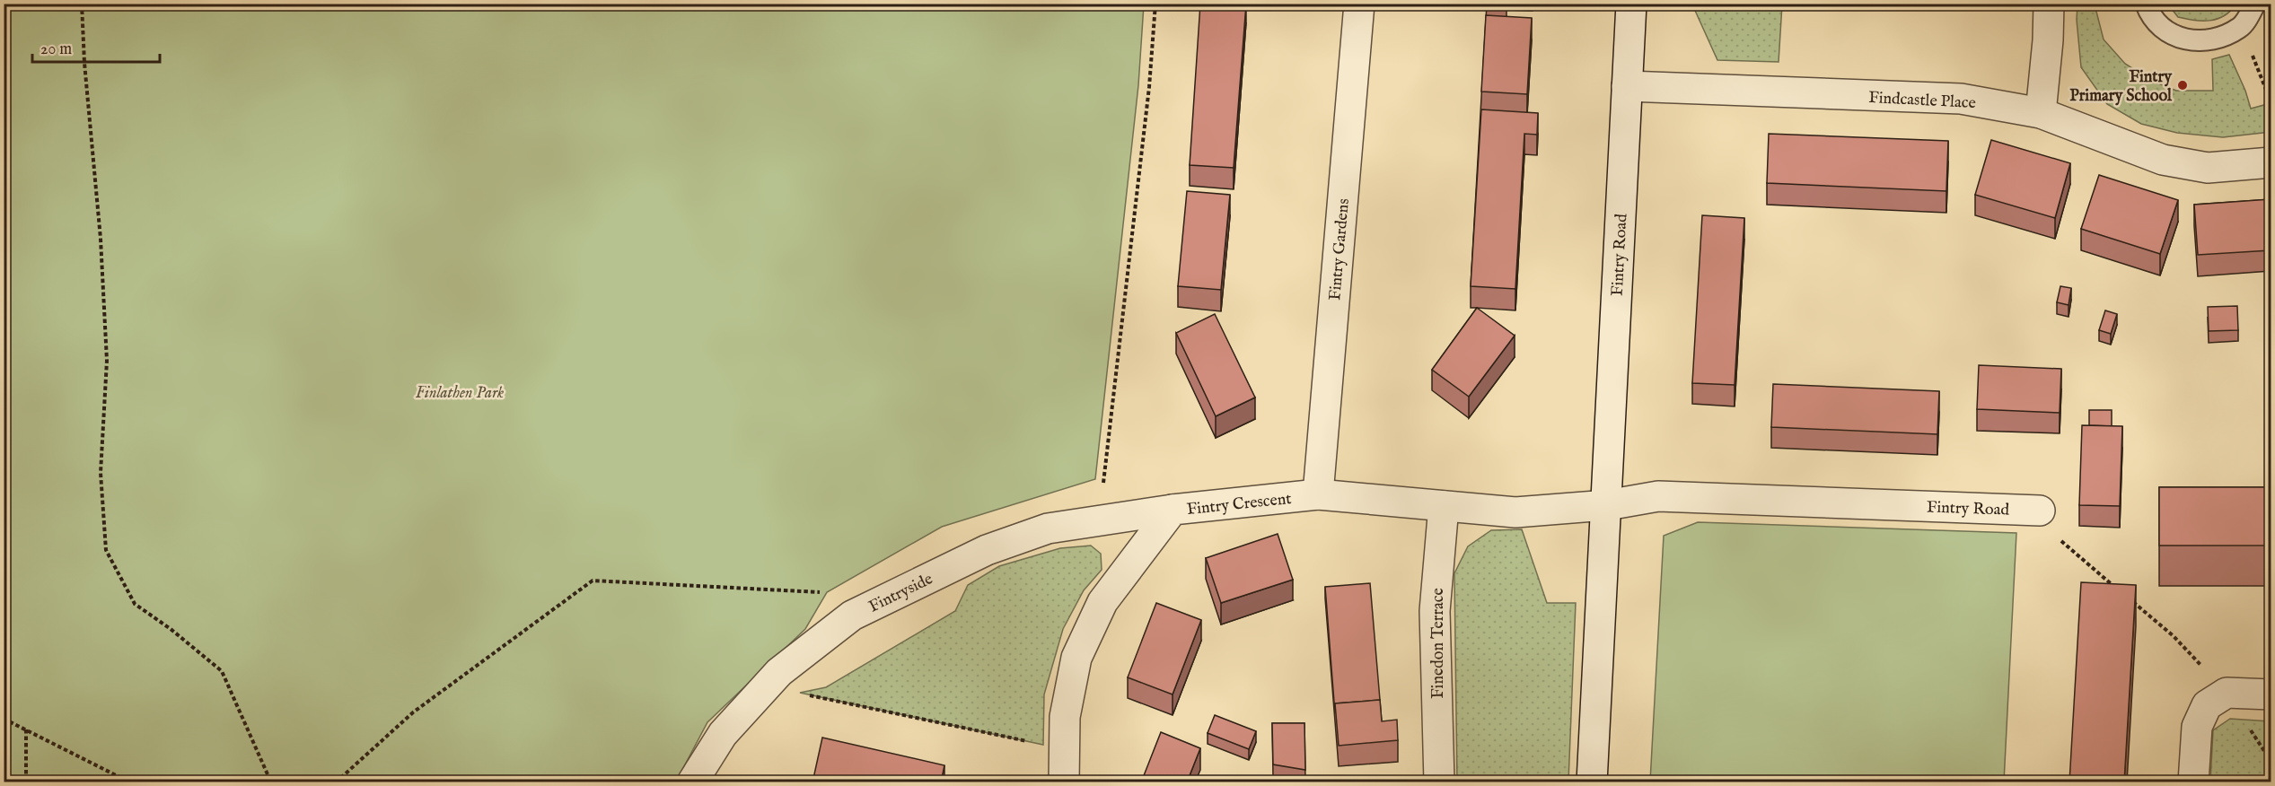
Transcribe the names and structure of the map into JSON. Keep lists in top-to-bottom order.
{
  "streets": {
    "street": [
      "Findcastle Place",
      "Fintry Gardens",
      "Fintry Road",
      "Fintry Crescent",
      "Fintryside",
      "Finedon Terrace"
    ]
  },
  "crossings": [
    ["Findcastle Place", "Fintry Road"],
    ["Fintry Gardens", "Fintry Crescent"],
    ["Fintry Road", "Fintry Crescent"],
    ["Fintry Crescent", "Fintryside"],
    ["Fintry Crescent", "Finedon Terrace"]
  ],
  "parks": ["Finlathen Park"],
  "places": ["Fintry Primary School"],
  "scale_bar": "20 m"
}
